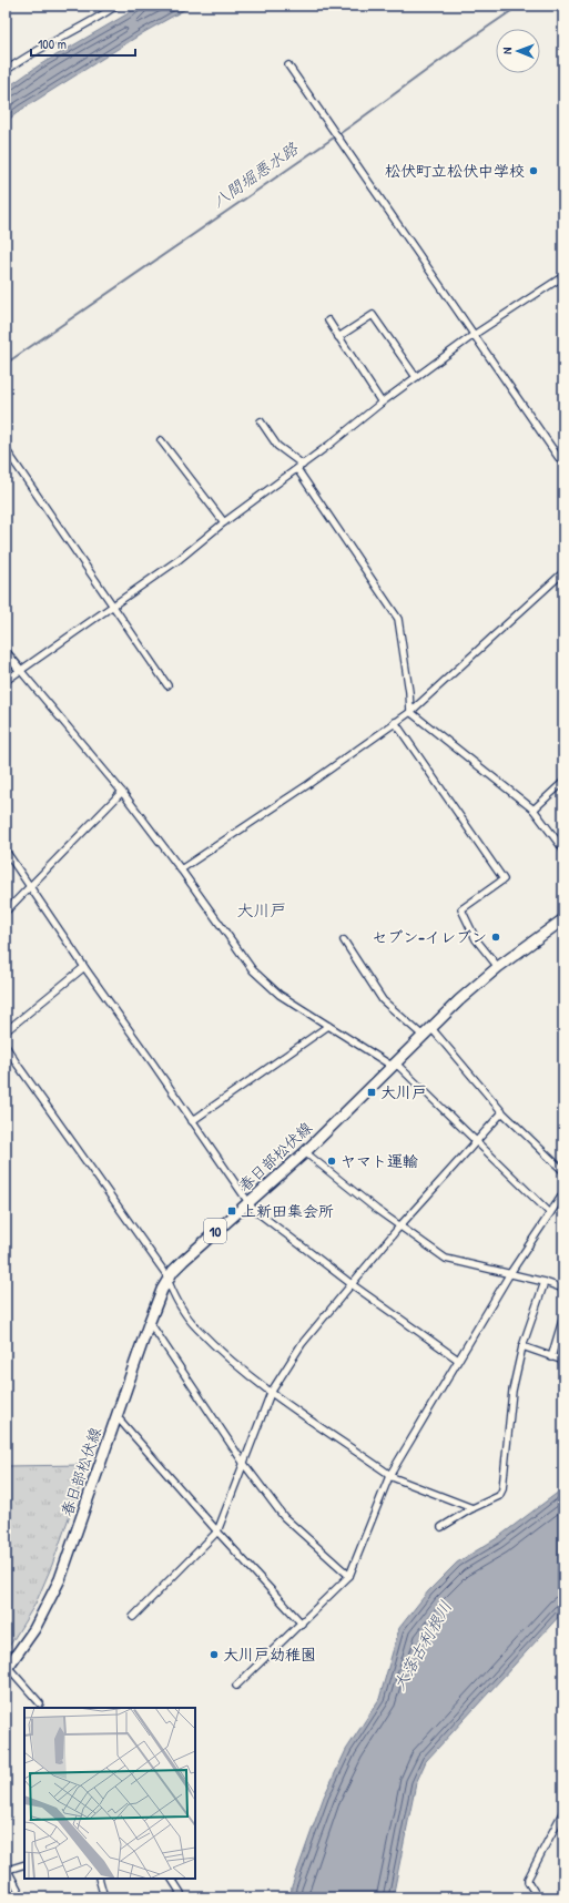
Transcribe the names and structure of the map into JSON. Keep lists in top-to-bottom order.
{
  "streets": {
    "main road": ["春日部松伏線", "10"]
  },
  "districts": ["大川戸"],
  "water": ["八間堀悪水路", "大落古利根川"],
  "places": {
    "other": [
      "松伏町立松伏中学校",
      "セブン-イレブン",
      "ヤマト運輸",
      "大川戸幼稚園"
    ],
    "transit": ["大川戸", "上新田集会所"]
  },
  "scale_bar": "100 m",
  "north": "left"
}
